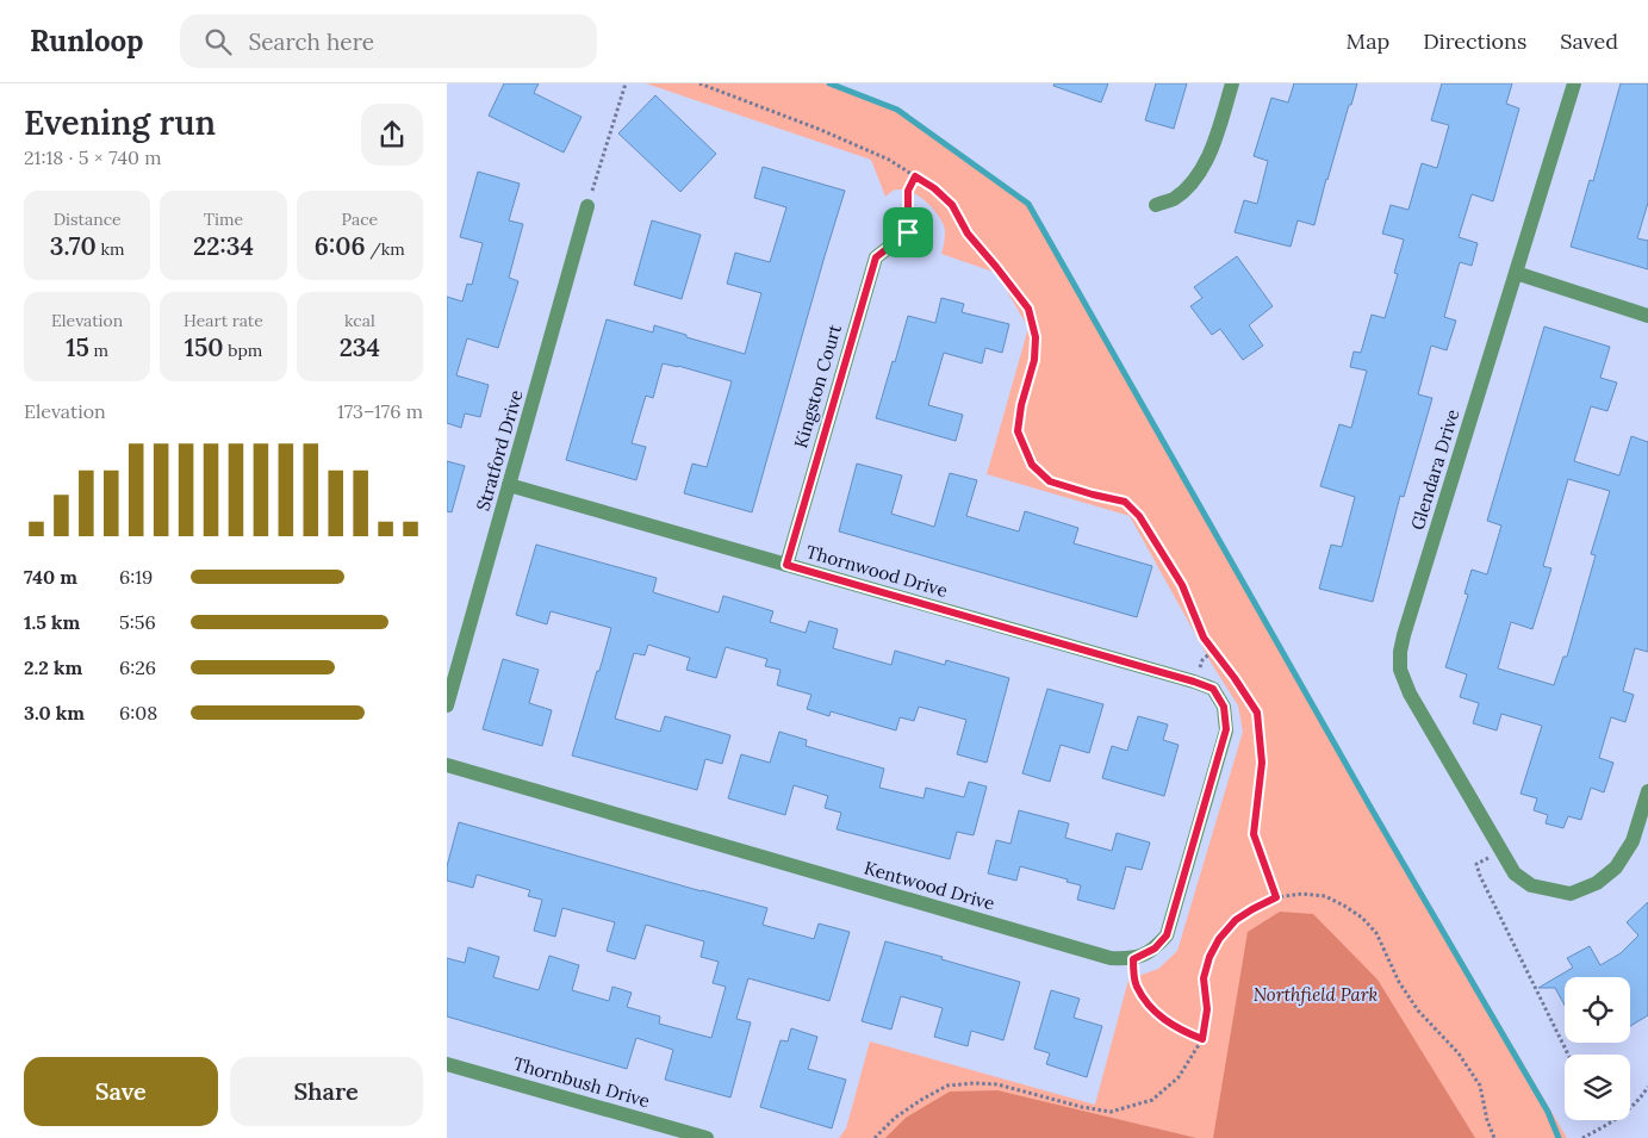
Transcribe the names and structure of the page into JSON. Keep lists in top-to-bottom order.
{
  "streets": {
    "street": [
      "Kingston Court",
      "Stratford Drive",
      "Glendara Drive",
      "Thornwood Drive",
      "Kentwood Drive",
      "Thornbush Drive"
    ]
  },
  "crossings": [
    ["Kingston Court", "Thornwood Drive"],
    ["Stratford Drive", "Thornwood Drive"],
    ["Thornwood Drive", "Kentwood Drive"]
  ],
  "parks": ["Northfield Park"],
  "page": {
    "header": "Runloop",
    "search": "Search here",
    "nav": ["Map", "Directions", "Saved"],
    "heading": ["Evening run", "21:18 · 5 × 740 m"],
    "stats": [
      ["Distance", "3.70 km"],
      ["Time", "22:34"],
      ["Pace", "6:06 /km"],
      ["Elevation", "15 m"],
      ["Heart rate", "150 bpm"],
      ["kcal", "234"]
    ],
    "chart": ["Elevation", "173–176 m"],
    "list": [
      {
        "name": "740 m",
        "note": "6:19"
      },
      {
        "name": "1.5 km",
        "note": "5:56"
      },
      {
        "name": "2.2 km",
        "note": "6:26"
      },
      {
        "name": "3.0 km",
        "note": "6:08"
      }
    ],
    "buttons": ["Save", "Share"]
  }
}
